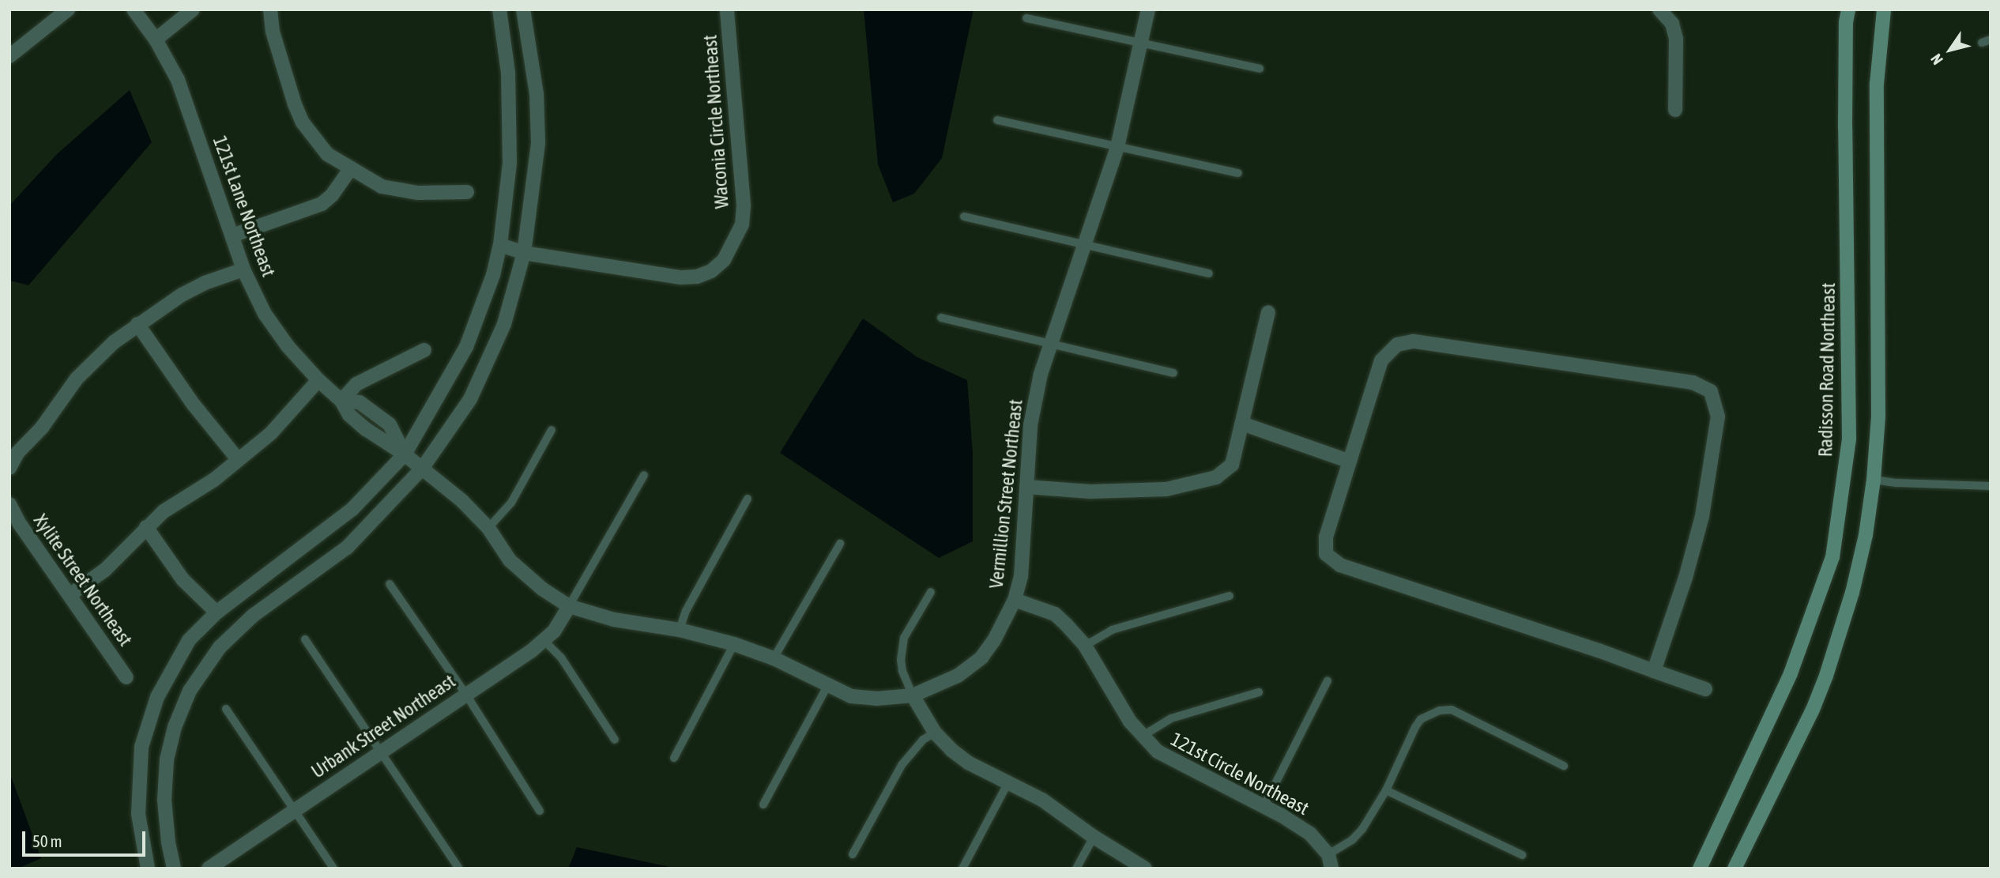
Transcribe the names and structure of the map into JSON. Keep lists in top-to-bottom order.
{
  "streets": {
    "main road": ["Radisson Road Northeast"],
    "street": [
      "Waconia Circle Northeast",
      "121st Lane Northeast",
      "Vermillion Street Northeast",
      "Xylite Street Northeast",
      "Urbank Street Northeast",
      "121st Circle Northeast"
    ]
  },
  "crossings": [
    ["121st Lane Northeast", "Vermillion Street Northeast"],
    ["Vermillion Street Northeast", "Urbank Street Northeast"],
    ["Vermillion Street Northeast", "121st Circle Northeast"]
  ],
  "scale_bar": "50 m",
  "north": "bottom left"
}
